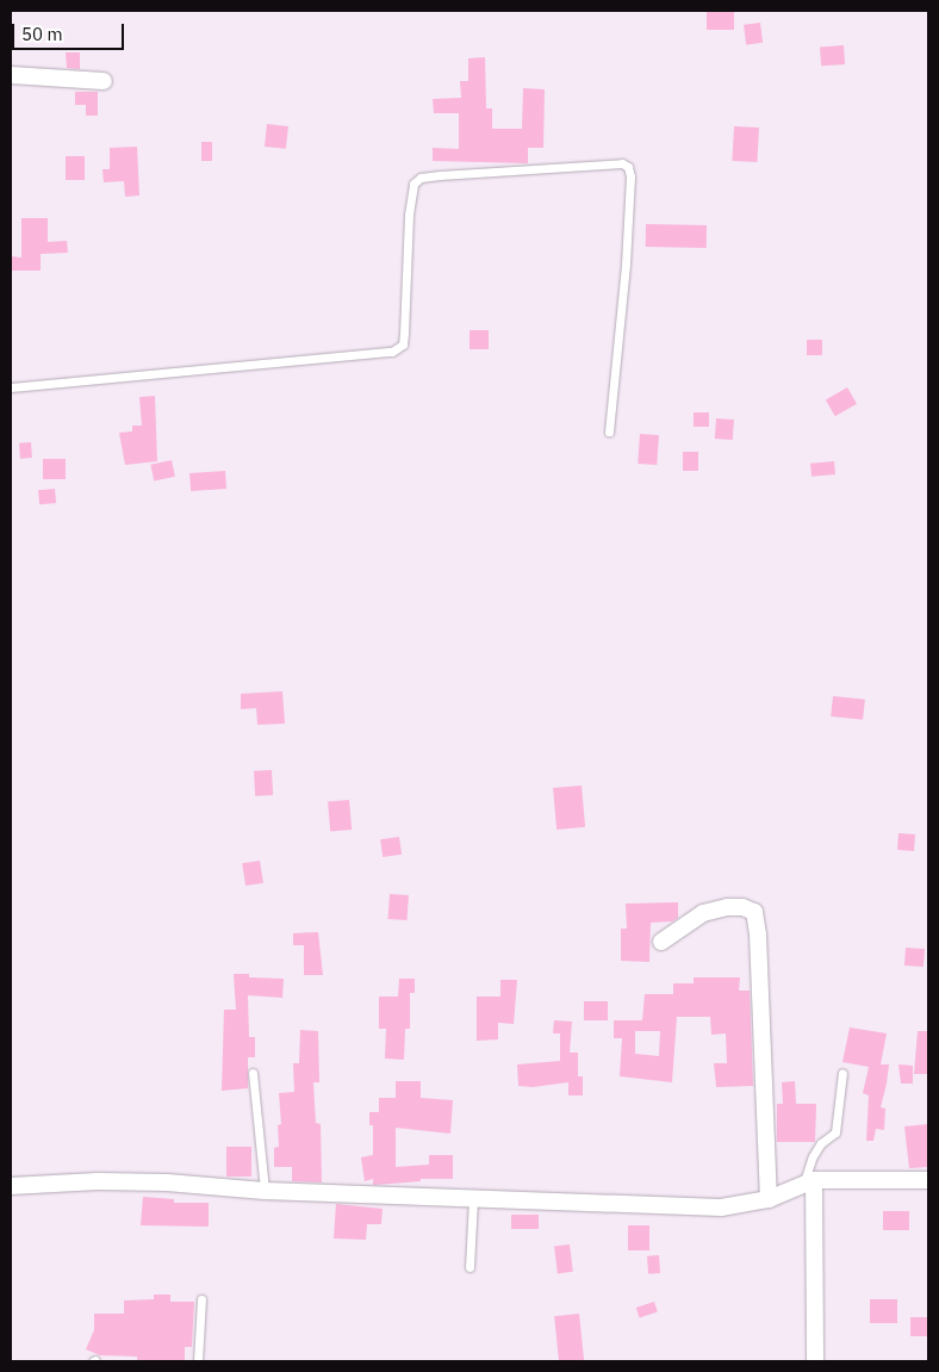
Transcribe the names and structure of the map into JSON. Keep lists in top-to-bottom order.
{
  "scale_bar": "50 m"
}
